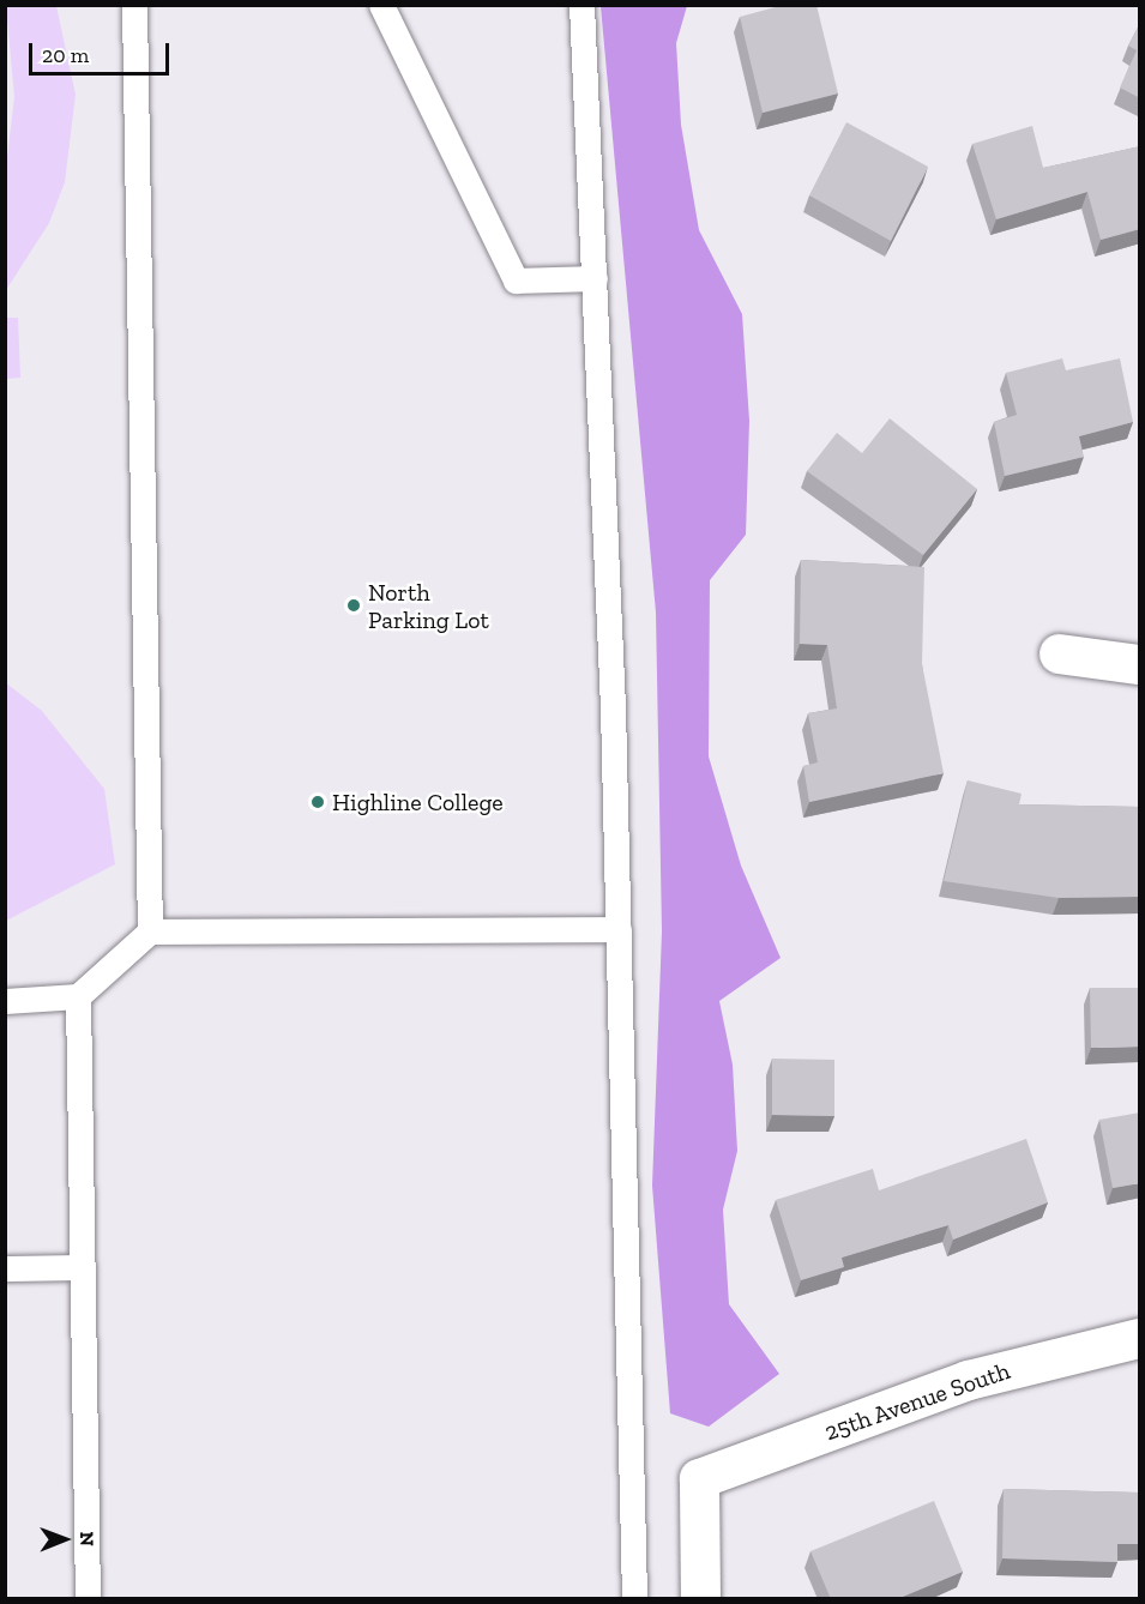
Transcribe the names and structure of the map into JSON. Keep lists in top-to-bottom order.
{
  "streets": {
    "street": ["25th Avenue South"]
  },
  "places": ["North Parking Lot", "Highline College"],
  "scale_bar": "20 m",
  "north": "right"
}
